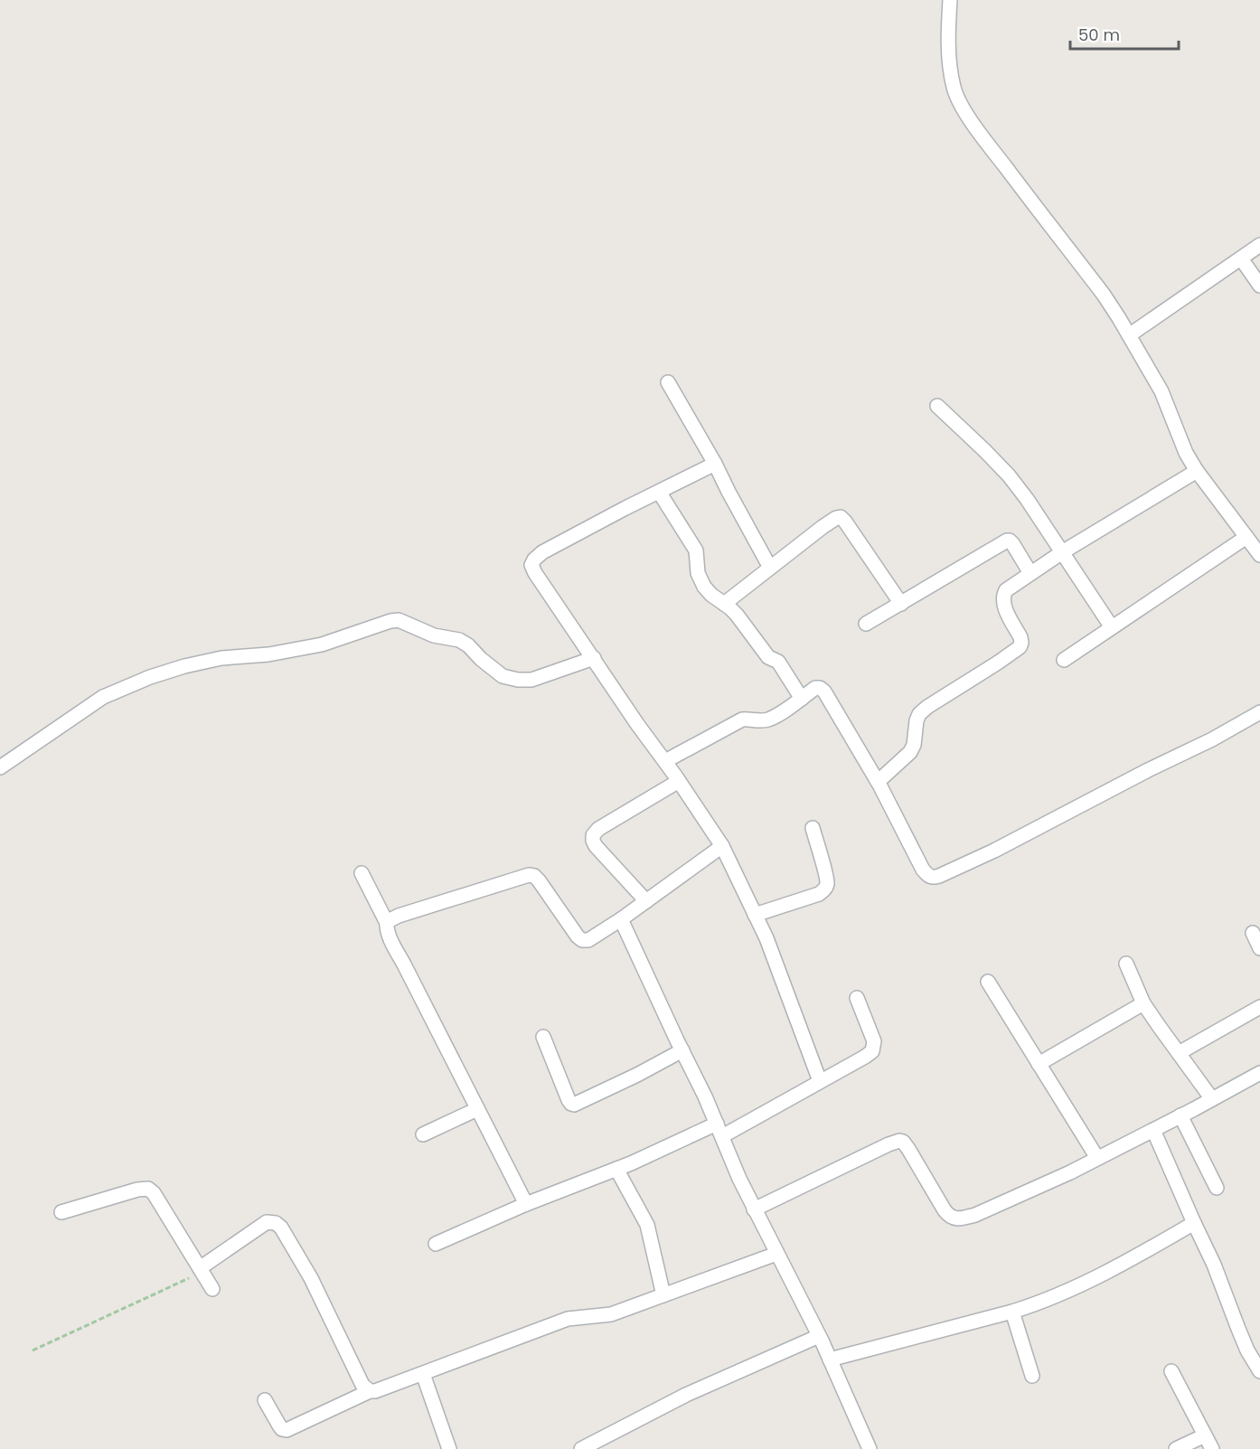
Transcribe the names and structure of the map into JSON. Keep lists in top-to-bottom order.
{
  "scale_bar": "50 m"
}
